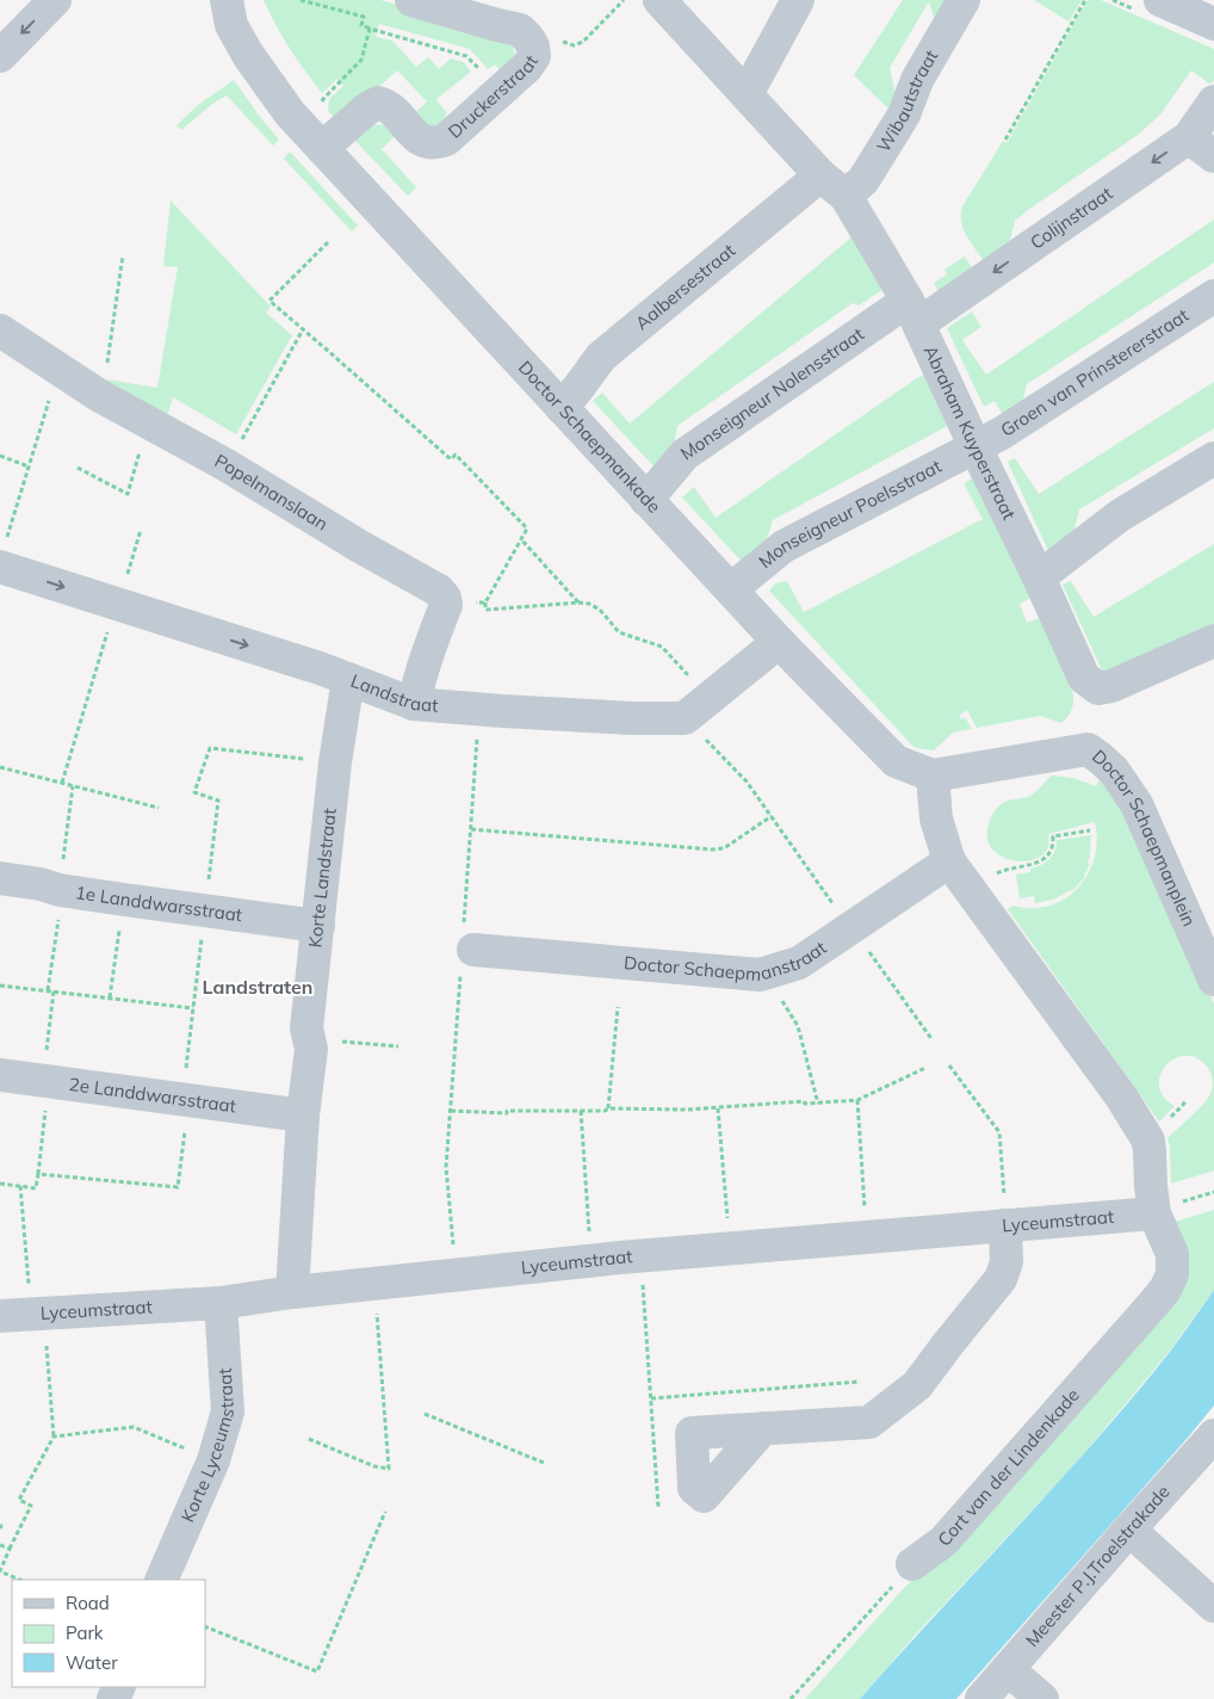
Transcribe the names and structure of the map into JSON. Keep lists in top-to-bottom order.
{
  "streets": {
    "street": [
      "Druckerstraat",
      "Wibautstraat",
      "Colijnstraat",
      "Aalbersestraat",
      "Groen van Prinstererstraat",
      "Monseigneur Nolensstraat",
      "Abraham Kuyperstraat",
      "Doctor Schaepmankade",
      "Popelmanslaan",
      "Monseigneur Poelsstraat",
      "Landstraat",
      "Doctor Schaepmanplein",
      "Korte Landstraat",
      "1e Landdwarsstraat",
      "Doctor Schaepmanstraat",
      "2e Landdwarsstraat",
      "Lyceumstraat",
      "Korte Lyceumstraat",
      "Cort van der Lindenkade",
      "Meester P.J.Troelstrakade"
    ]
  },
  "crossings": [
    ["Druckerstraat", "Doctor Schaepmankade"],
    ["Wibautstraat", "Abraham Kuyperstraat"],
    ["Colijnstraat", "Monseigneur Nolensstraat"],
    ["Colijnstraat", "Abraham Kuyperstraat"],
    ["Aalbersestraat", "Abraham Kuyperstraat"],
    ["Aalbersestraat", "Doctor Schaepmankade"],
    ["Groen van Prinstererstraat", "Abraham Kuyperstraat"],
    ["Groen van Prinstererstraat", "Monseigneur Poelsstraat"],
    ["Monseigneur Nolensstraat", "Abraham Kuyperstraat"],
    ["Monseigneur Nolensstraat", "Doctor Schaepmankade"],
    ["Abraham Kuyperstraat", "Monseigneur Poelsstraat"],
    ["Doctor Schaepmankade", "Monseigneur Poelsstraat"],
    ["Doctor Schaepmankade", "Doctor Schaepmanplein"],
    ["Landstraat", "Korte Landstraat"],
    ["Korte Landstraat", "1e Landdwarsstraat"],
    ["Korte Landstraat", "2e Landdwarsstraat"],
    ["Korte Landstraat", "Lyceumstraat"],
    ["Lyceumstraat", "Korte Lyceumstraat"],
    ["Lyceumstraat", "Cort van der Lindenkade"]
  ],
  "one_way": ["Landstraat"],
  "districts": ["Landstraten"],
  "legend": ["Road", "Park", "Water"]
}
